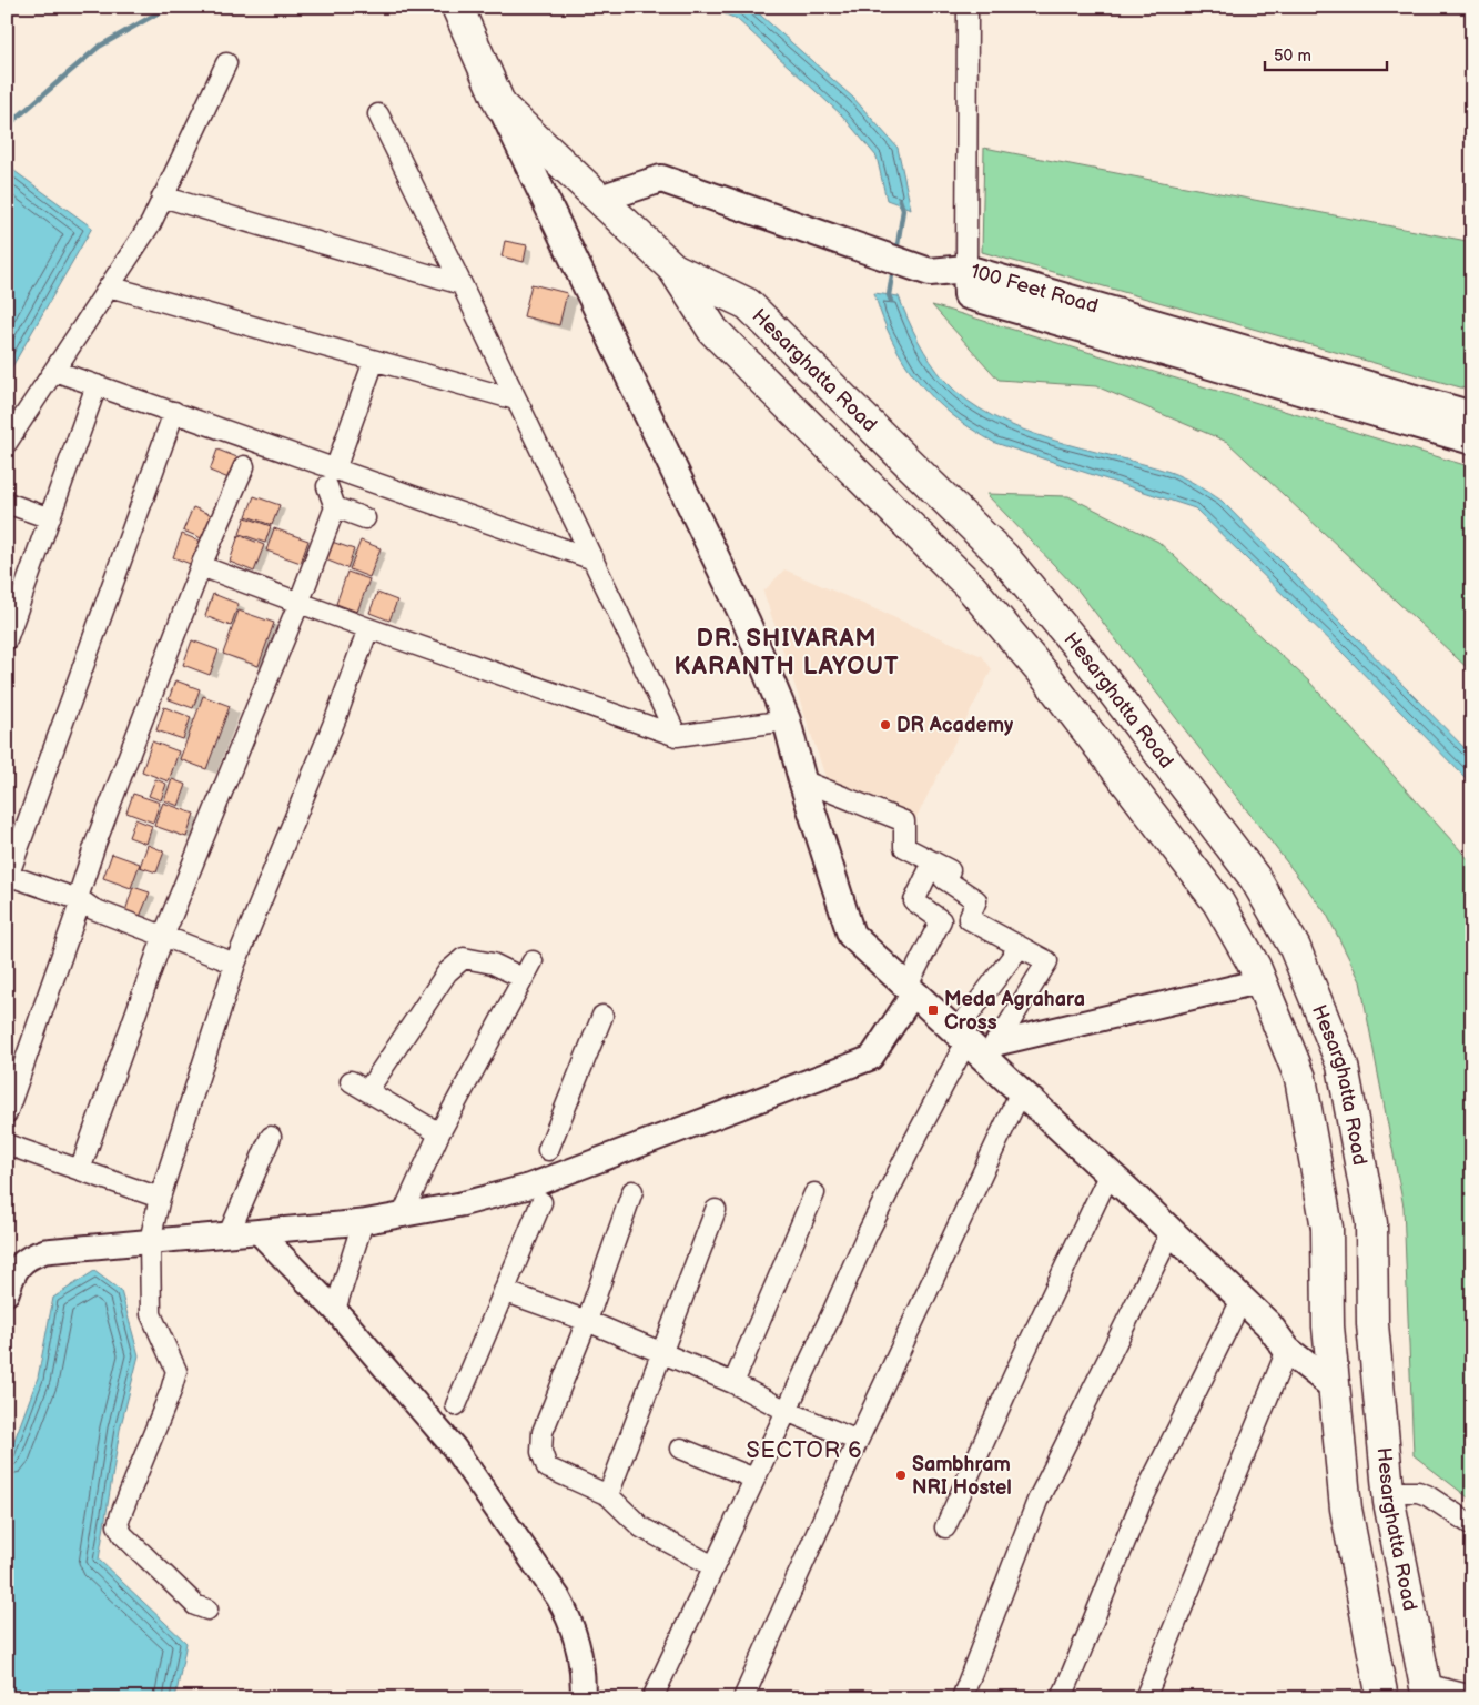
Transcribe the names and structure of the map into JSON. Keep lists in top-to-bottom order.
{
  "streets": {
    "main road": ["100 Feet Road", "Hesarghatta Road"]
  },
  "districts": ["DR. SHIVARAM KARANTH LAYOUT", "SECTOR 6"],
  "places": {
    "other": ["DR Academy", "Sambhram NRI Hostel"],
    "transit": ["Meda Agrahara Cross"]
  },
  "scale_bar": "50 m"
}
